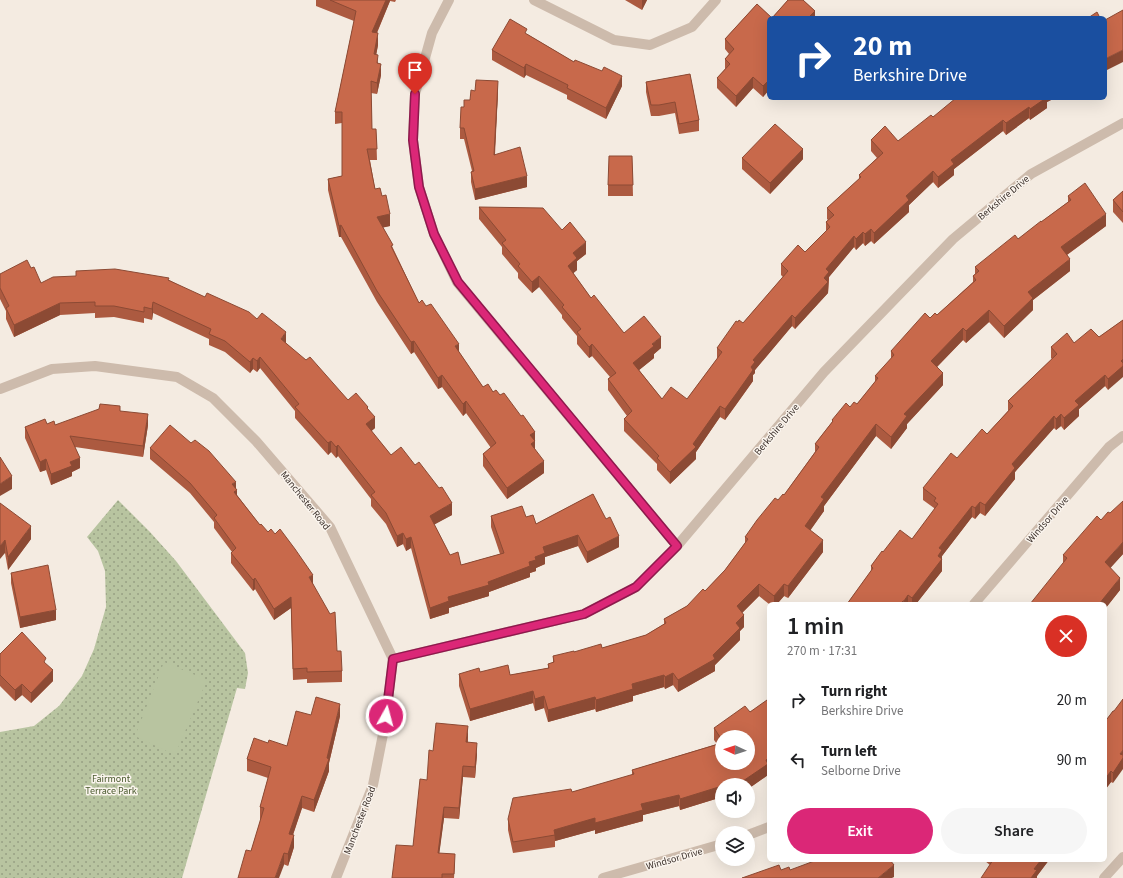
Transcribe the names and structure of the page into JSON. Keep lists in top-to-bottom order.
{
  "streets": {
    "street": ["Berkshire Drive", "Manchester Road", "Windsor Drive"]
  },
  "crossings": [
    ["Berkshire Drive", "Manchester Road"]
  ],
  "parks": ["Fairmont Terrace Park"],
  "north": "left",
  "page": {
    "turn": ["20 m", "Berkshire Drive"],
    "heading": ["1 min", "270 m · 17:31"],
    "list": [
      {
        "name": "Turn right",
        "note": "Berkshire Drive",
        "value": "20 m"
      },
      {
        "name": "Turn left",
        "note": "Selborne Drive",
        "value": "90 m"
      }
    ],
    "buttons": ["Exit", "Share"]
  }
}
